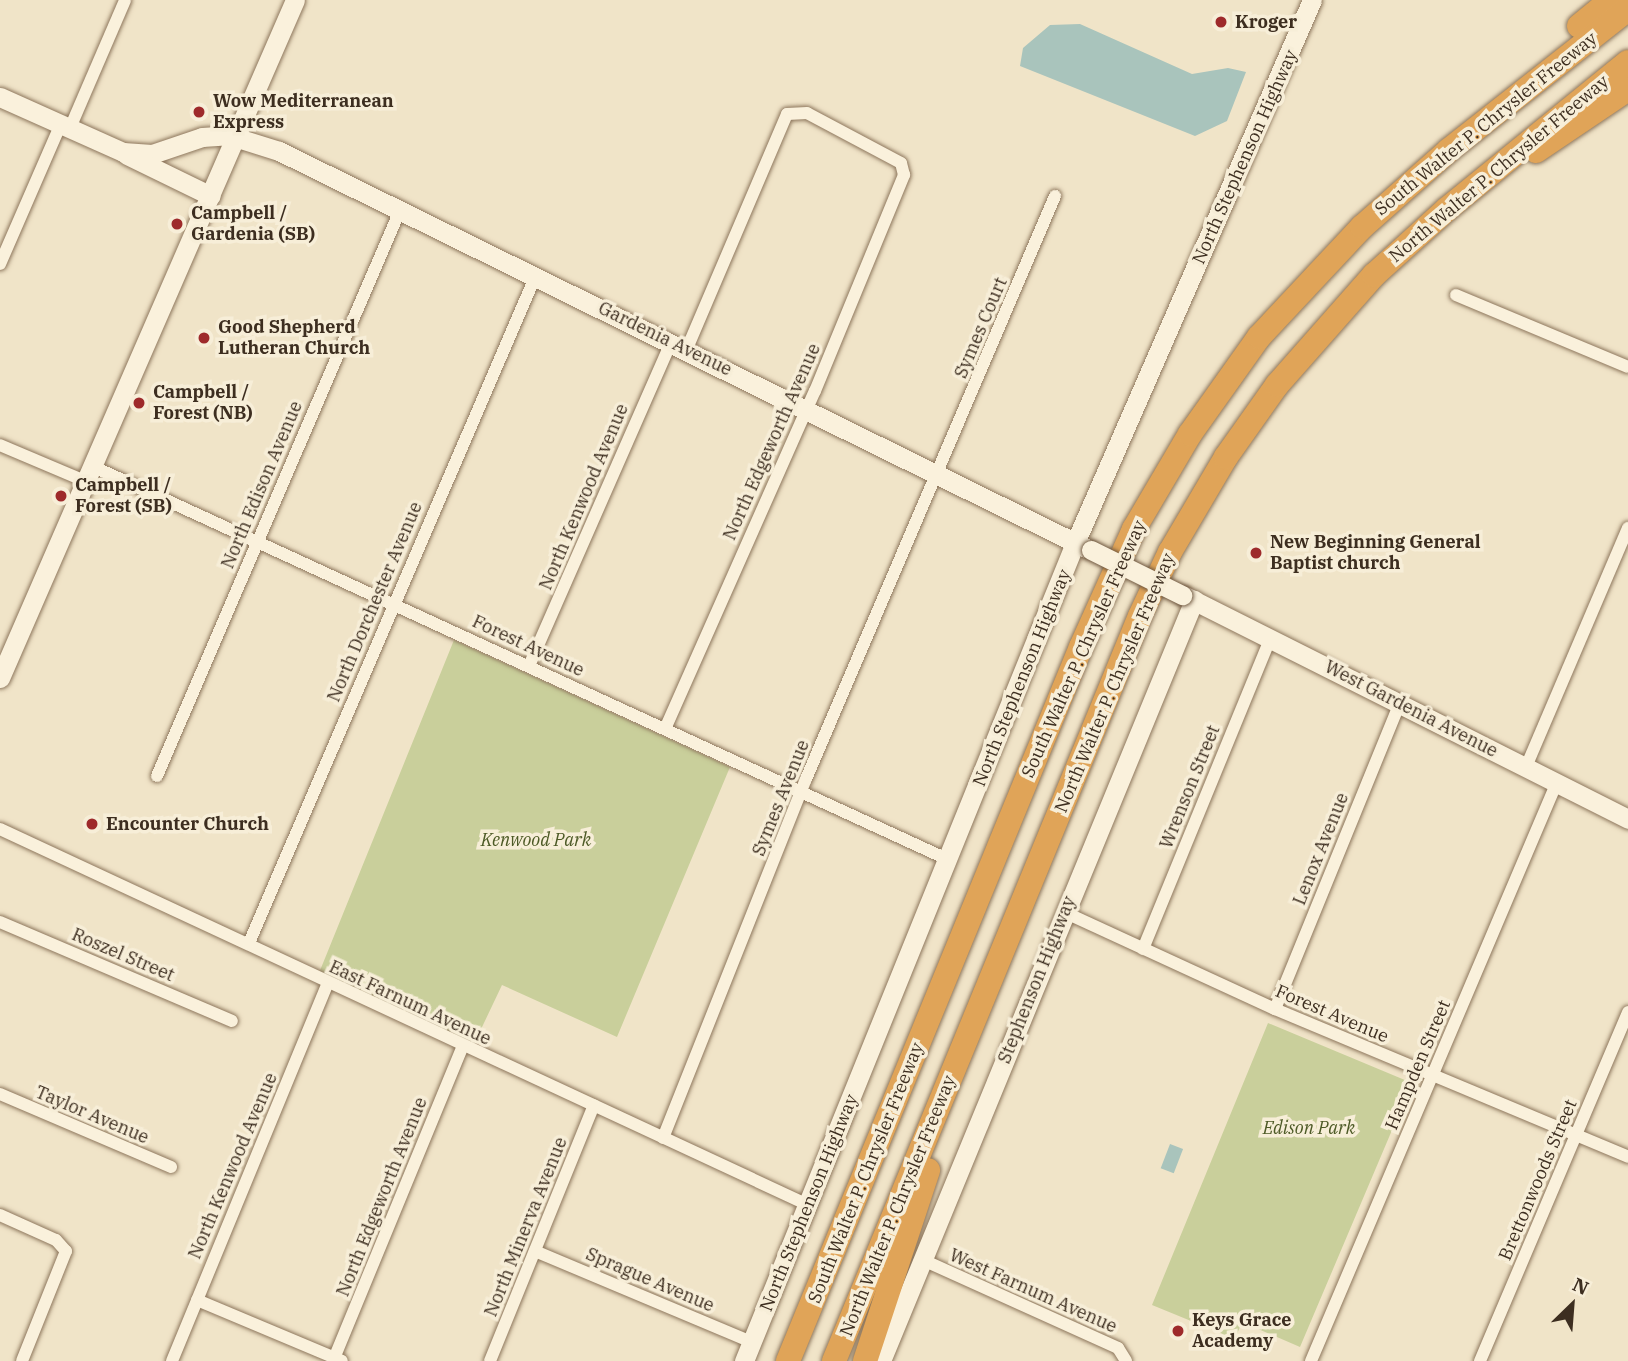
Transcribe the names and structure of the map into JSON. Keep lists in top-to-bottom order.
{
  "streets": {
    "highway": ["South Walter P. Chrysler Freeway", "North Walter P. Chrysler Freeway"],
    "street": [
      "North Stephenson Highway",
      "Symes Court",
      "Gardenia Avenue",
      "North Edgeworth Avenue",
      "North Edison Avenue",
      "North Kenwood Avenue",
      "North Dorchester Avenue",
      "Forest Avenue",
      "West Gardenia Avenue",
      "Wrenson Street",
      "Symes Avenue",
      "Lenox Avenue",
      "Roszel Street",
      "Stephenson Highway",
      "East Farnum Avenue",
      "Hampden Street",
      "Taylor Avenue",
      "Brettonwoods Street",
      "North Minerva Avenue",
      "Sprague Avenue",
      "West Farnum Avenue"
    ]
  },
  "crossings": [
    ["North Stephenson Highway", "Gardenia Avenue"],
    ["North Stephenson Highway", "Forest Avenue"],
    ["North Stephenson Highway", "East Farnum Avenue"],
    ["North Stephenson Highway", "Sprague Avenue"],
    ["Symes Court", "Gardenia Avenue"],
    ["Symes Court", "Symes Avenue"],
    ["Gardenia Avenue", "North Edgeworth Avenue"],
    ["Gardenia Avenue", "North Edison Avenue"],
    ["Gardenia Avenue", "North Kenwood Avenue"],
    ["Gardenia Avenue", "North Dorchester Avenue"],
    ["Gardenia Avenue", "West Gardenia Avenue"],
    ["Gardenia Avenue", "Symes Avenue"],
    ["Gardenia Avenue", "Stephenson Highway"],
    ["North Edgeworth Avenue", "North Kenwood Avenue"],
    ["North Edgeworth Avenue", "Forest Avenue"],
    ["North Edgeworth Avenue", "East Farnum Avenue"],
    ["North Edison Avenue", "Forest Avenue"],
    ["North Kenwood Avenue", "Forest Avenue"],
    ["North Kenwood Avenue", "East Farnum Avenue"],
    ["North Dorchester Avenue", "Forest Avenue"],
    ["North Dorchester Avenue", "East Farnum Avenue"],
    ["Forest Avenue", "Wrenson Street"],
    ["Forest Avenue", "Symes Avenue"],
    ["Forest Avenue", "Lenox Avenue"],
    ["Forest Avenue", "Stephenson Highway"],
    ["Forest Avenue", "Hampden Street"],
    ["Forest Avenue", "Brettonwoods Street"],
    ["West Gardenia Avenue", "Wrenson Street"],
    ["West Gardenia Avenue", "Lenox Avenue"],
    ["West Gardenia Avenue", "Stephenson Highway"],
    ["West Gardenia Avenue", "Hampden Street"],
    ["Symes Avenue", "East Farnum Avenue"],
    ["Stephenson Highway", "West Farnum Avenue"],
    ["East Farnum Avenue", "North Minerva Avenue"],
    ["North Minerva Avenue", "Sprague Avenue"]
  ],
  "parks": ["Kenwood Park", "Edison Park"],
  "places": [
    "Kroger",
    "Wow Mediterranean Express",
    "Campbell / Gardenia (SB)",
    "Good Shepherd Lutheran Church",
    "Campbell / Forest (NB)",
    "Campbell / Forest (SB)",
    "New Beginning General Baptist church",
    "Encounter Church",
    "Keys Grace Academy"
  ],
  "north": "top right"
}
